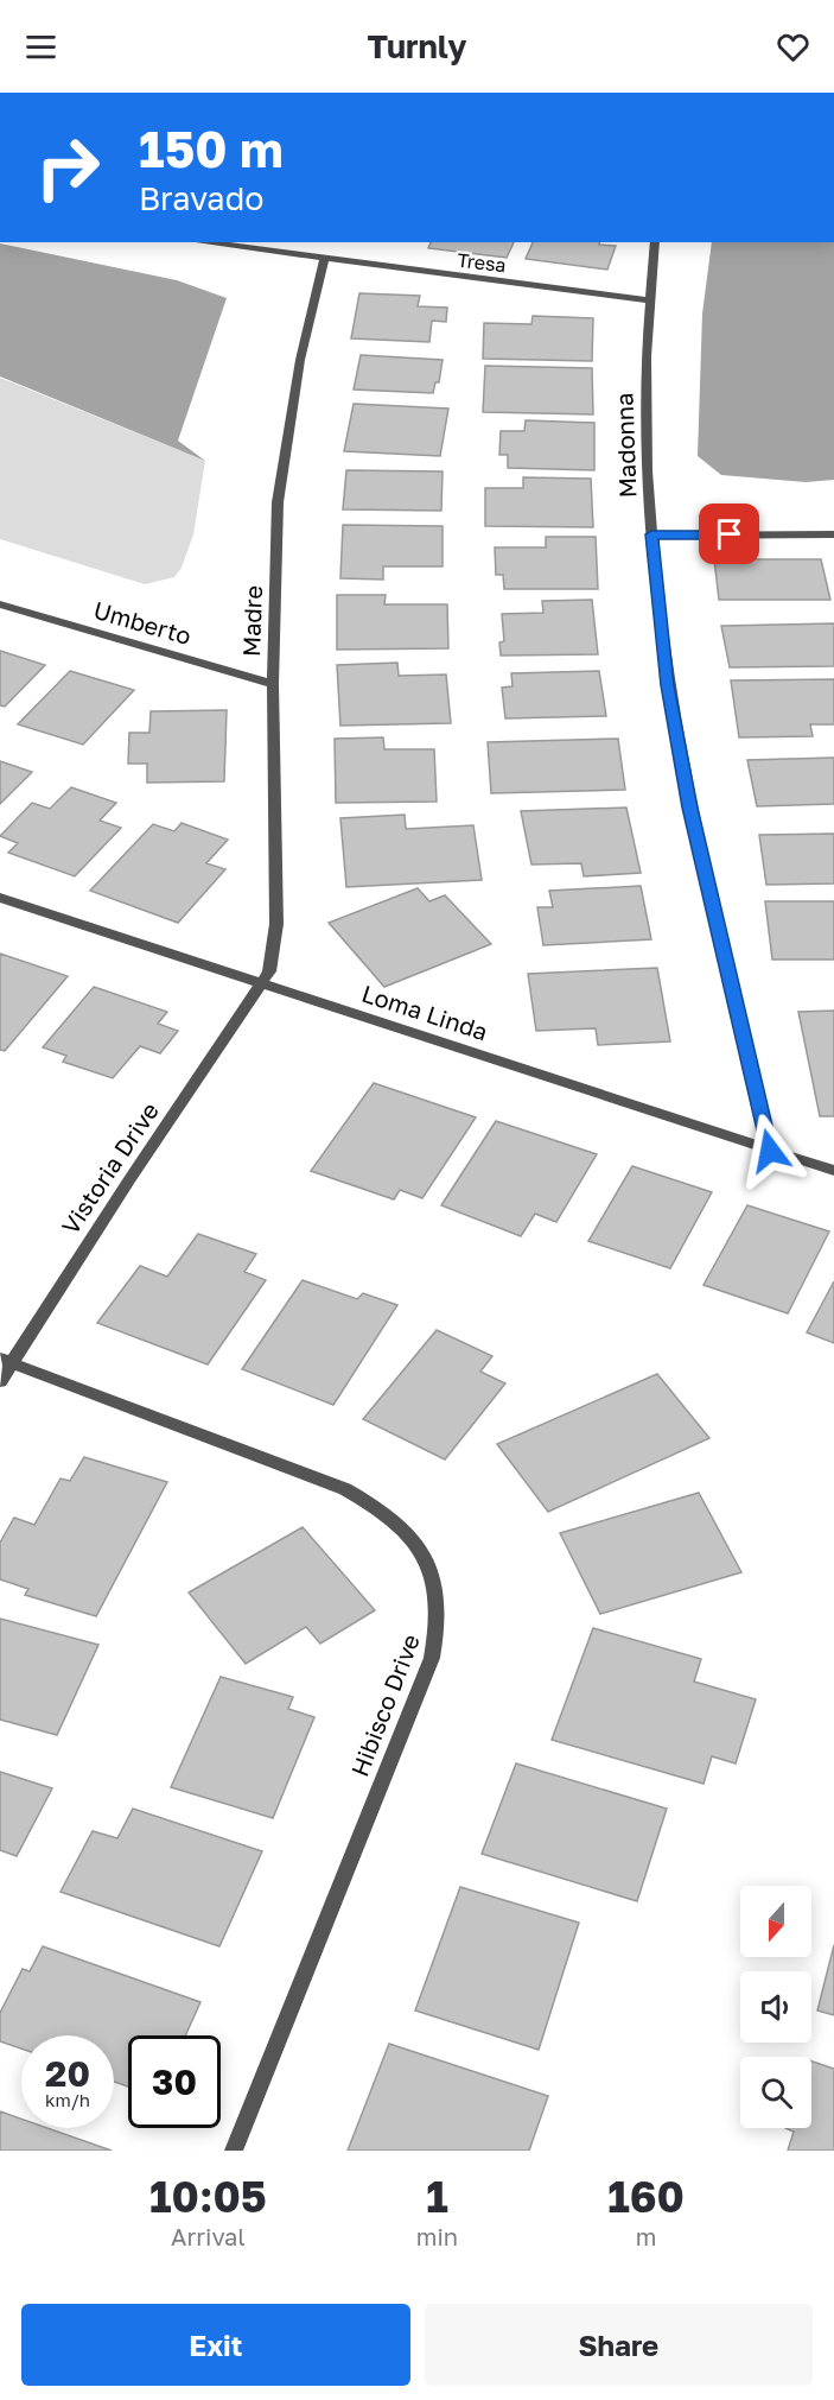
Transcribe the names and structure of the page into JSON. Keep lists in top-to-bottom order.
{
  "streets": {
    "street": [
      "Tresa",
      "Madonna",
      "Madre",
      "Umberto",
      "Loma Linda",
      "Vistoria Drive",
      "Hibisco Drive"
    ]
  },
  "crossings": [
    ["Tresa", "Madonna"],
    ["Tresa", "Madre"],
    ["Madonna", "Loma Linda"],
    ["Madre", "Umberto"],
    ["Madre", "Loma Linda"],
    ["Madre", "Vistoria Drive"],
    ["Loma Linda", "Vistoria Drive"],
    ["Vistoria Drive", "Hibisco Drive"]
  ],
  "north": "bottom",
  "page": {
    "header": "Turnly",
    "turn": ["150 m", "Bravado"],
    "speed": "20 km/h",
    "limit": "30",
    "eta": [
      "10:05",
      "Arrival",
      "1",
      "min",
      "160",
      "m"
    ],
    "buttons": ["Exit", "Share"]
  }
}
